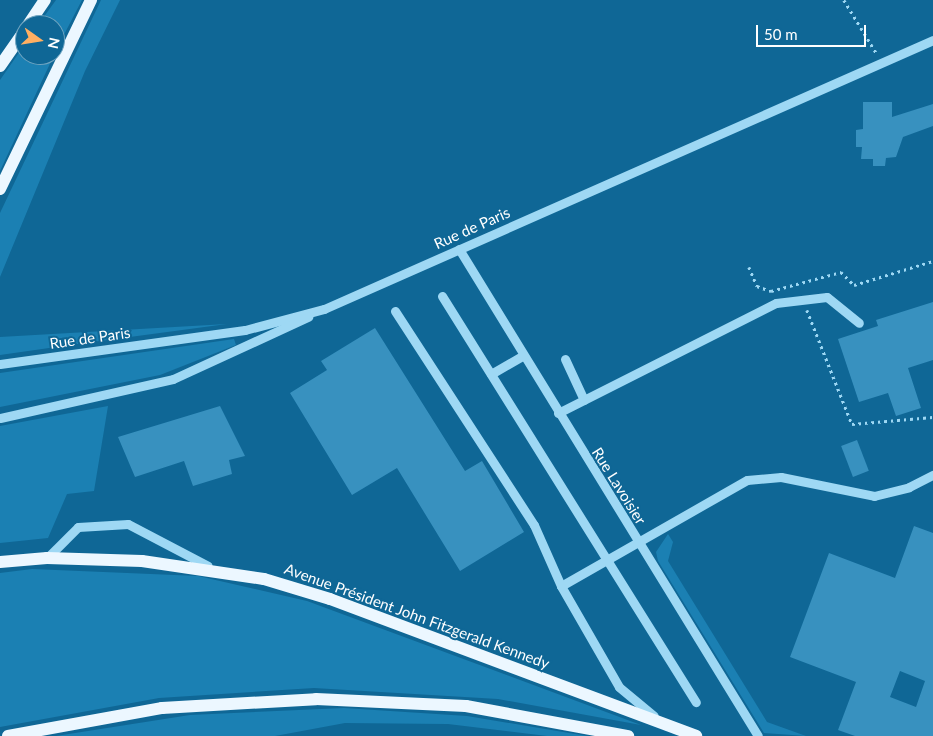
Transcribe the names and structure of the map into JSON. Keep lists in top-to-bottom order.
{
  "streets": {
    "main road": ["Avenue Président John Fitzgerald Kennedy"],
    "street": ["Rue de Paris", "Rue Lavoisier"]
  },
  "crossings": [
    ["Rue de Paris", "Rue Lavoisier"]
  ],
  "scale_bar": "50 m",
  "north": "right"
}
